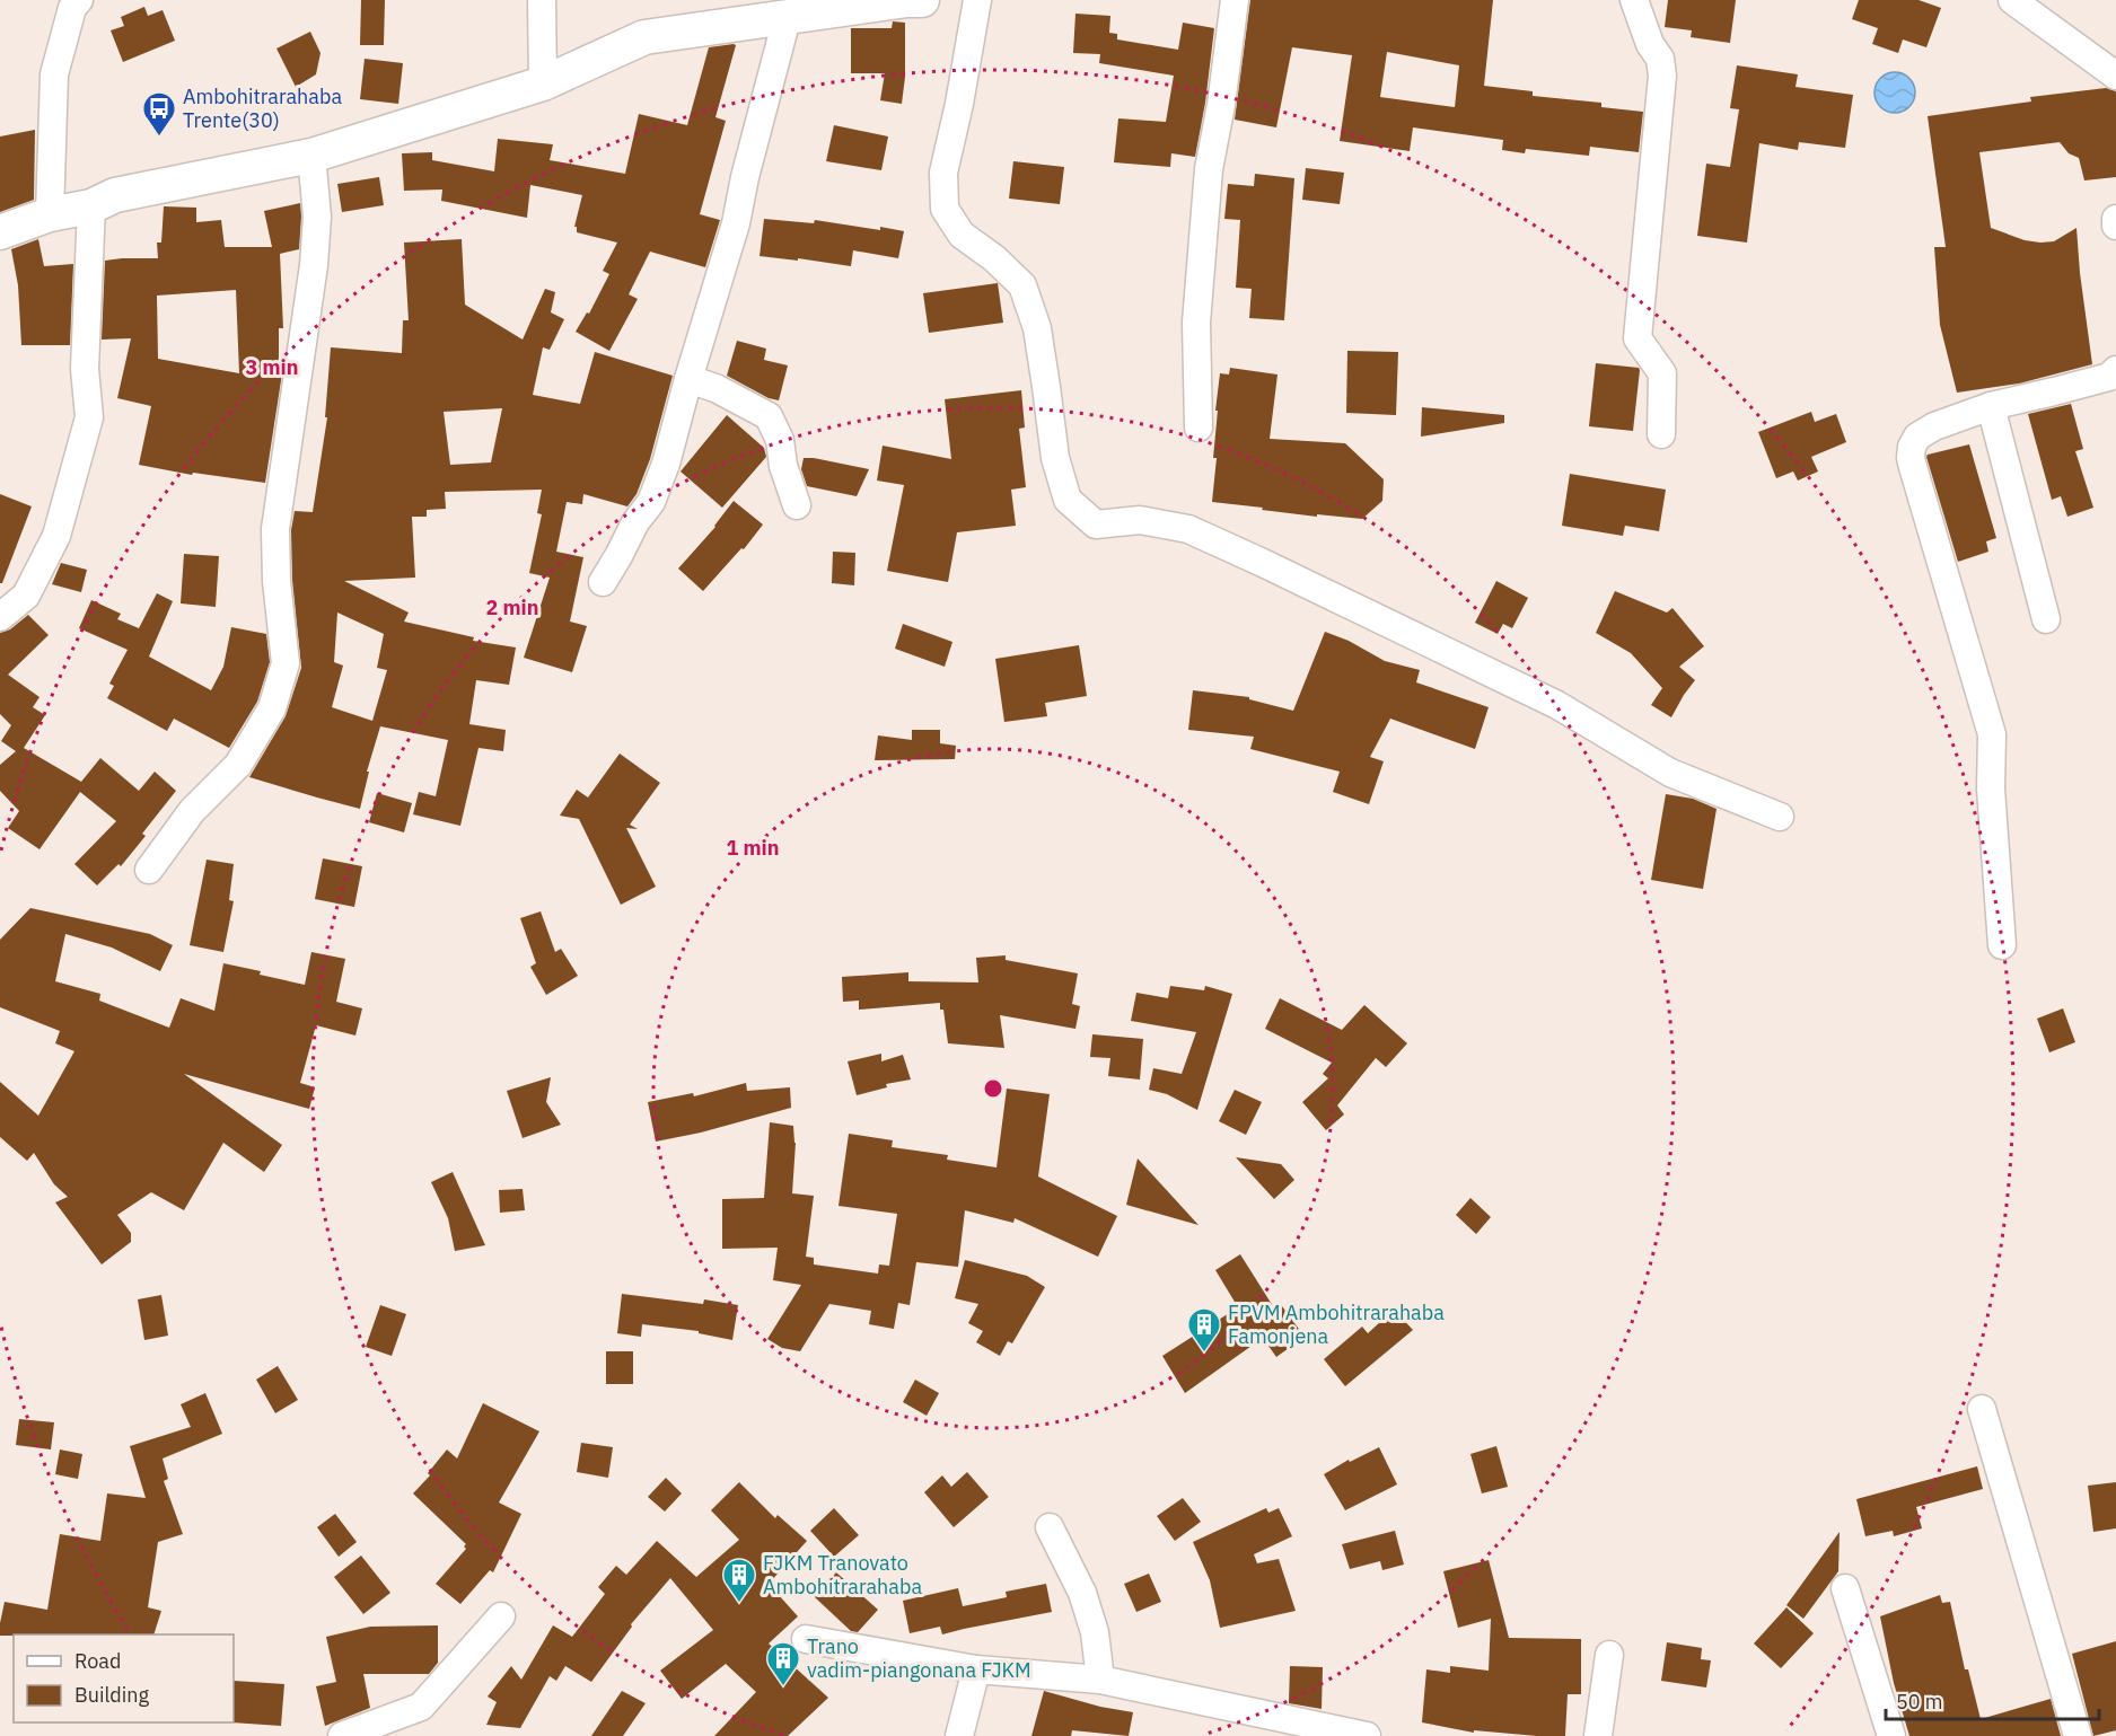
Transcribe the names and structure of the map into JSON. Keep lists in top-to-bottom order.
{
  "places": {
    "bus stop": ["Ambohitrarahaba Trente(30)"],
    "building": ["FPVM Ambohitrarahaba Famonjena", "FJKM Tranovato Ambohitrarahaba", "Trano vadim-piangonana FJKM"]
  },
  "legend": ["Road", "Building"],
  "scale_bar": "50 m",
  "rings": ["3 min", "2 min", "1 min"]
}
